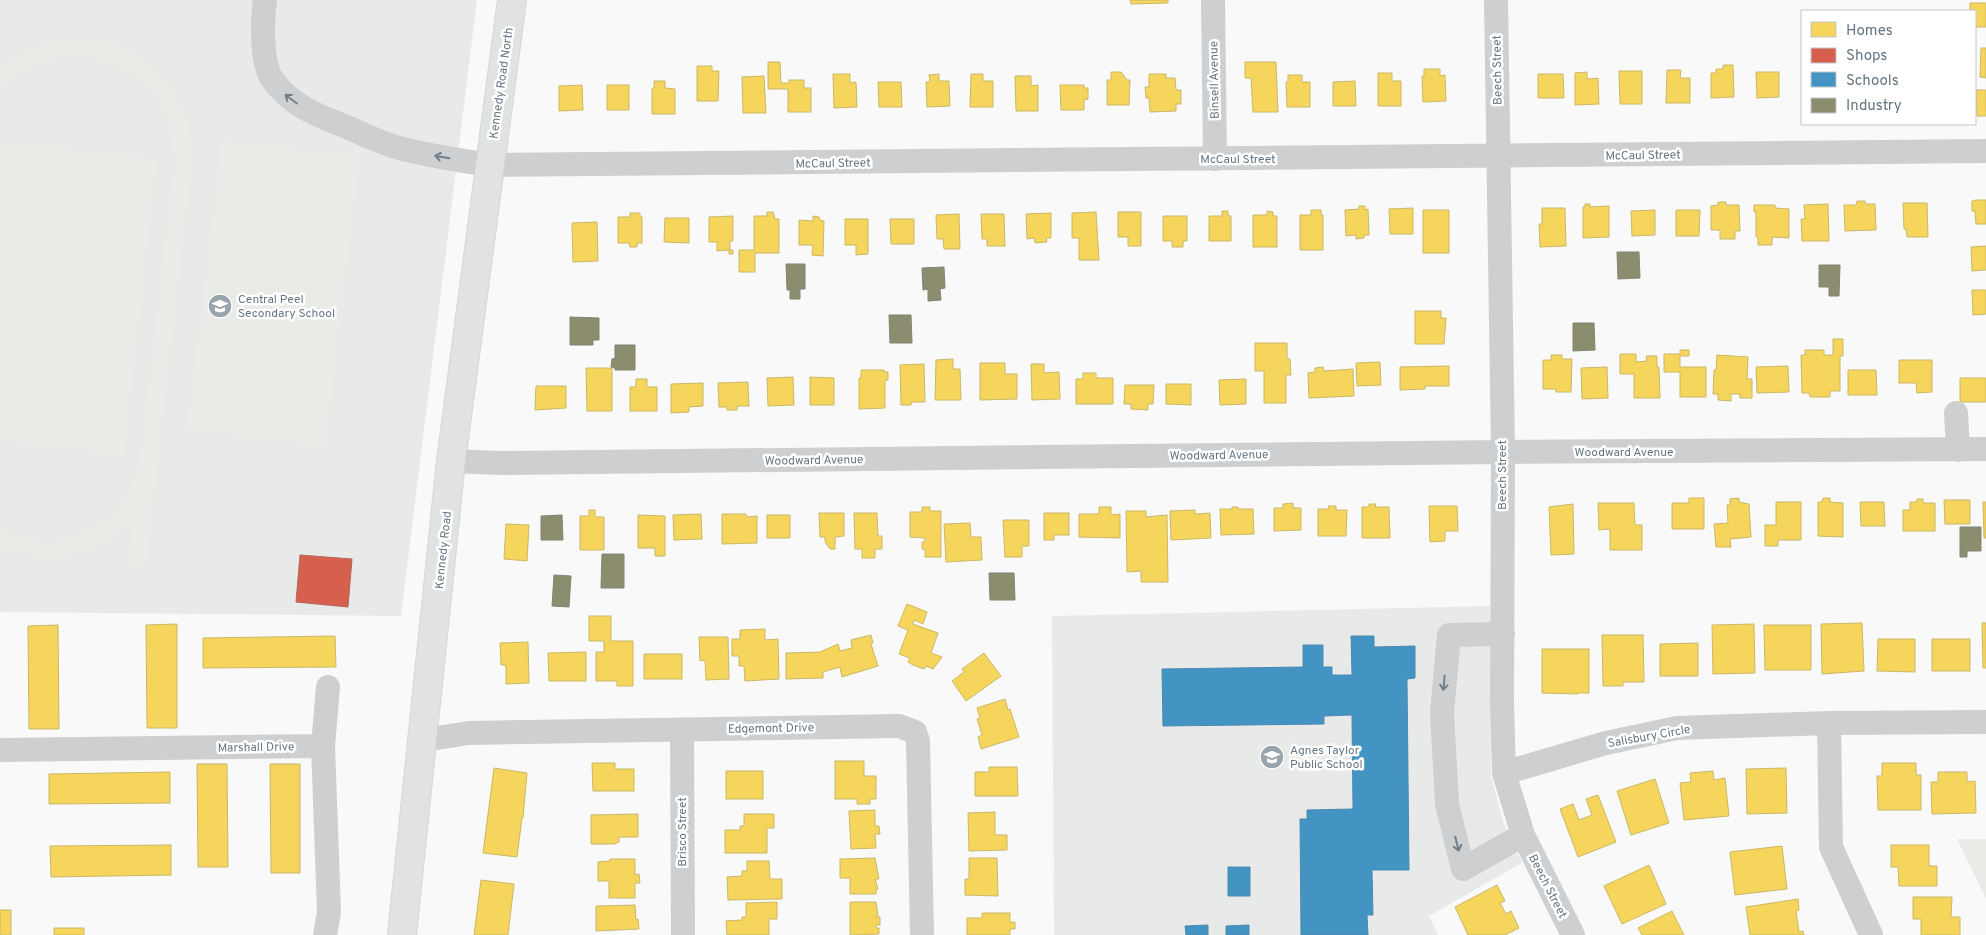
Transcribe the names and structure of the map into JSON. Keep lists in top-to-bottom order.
{
  "streets": {
    "main road": ["Kennedy Road North", "Kennedy Road"],
    "street": [
      "Beech Street",
      "Binsell Avenue",
      "McCaul Street",
      "Woodward Avenue",
      "Edgemont Drive",
      "Salisbury Circle",
      "Marshall Drive",
      "Brisco Street"
    ]
  },
  "crossings": [
    ["Beech Street", "McCaul Street"],
    ["Beech Street", "Woodward Avenue"],
    ["Beech Street", "Salisbury Circle"],
    ["Binsell Avenue", "McCaul Street"],
    ["Kennedy Road North", "McCaul Street"],
    ["Kennedy Road North", "Kennedy Road"],
    ["McCaul Street", "Kennedy Road"],
    ["Woodward Avenue", "Kennedy Road"],
    ["Kennedy Road", "Edgemont Drive"],
    ["Edgemont Drive", "Brisco Street"]
  ],
  "places": {
    "school or university": ["Central Peel Secondary School", "Agnes Taylor Public School"]
  },
  "legend": [
    "Homes",
    "Shops",
    "Schools",
    "Industry"
  ]
}
